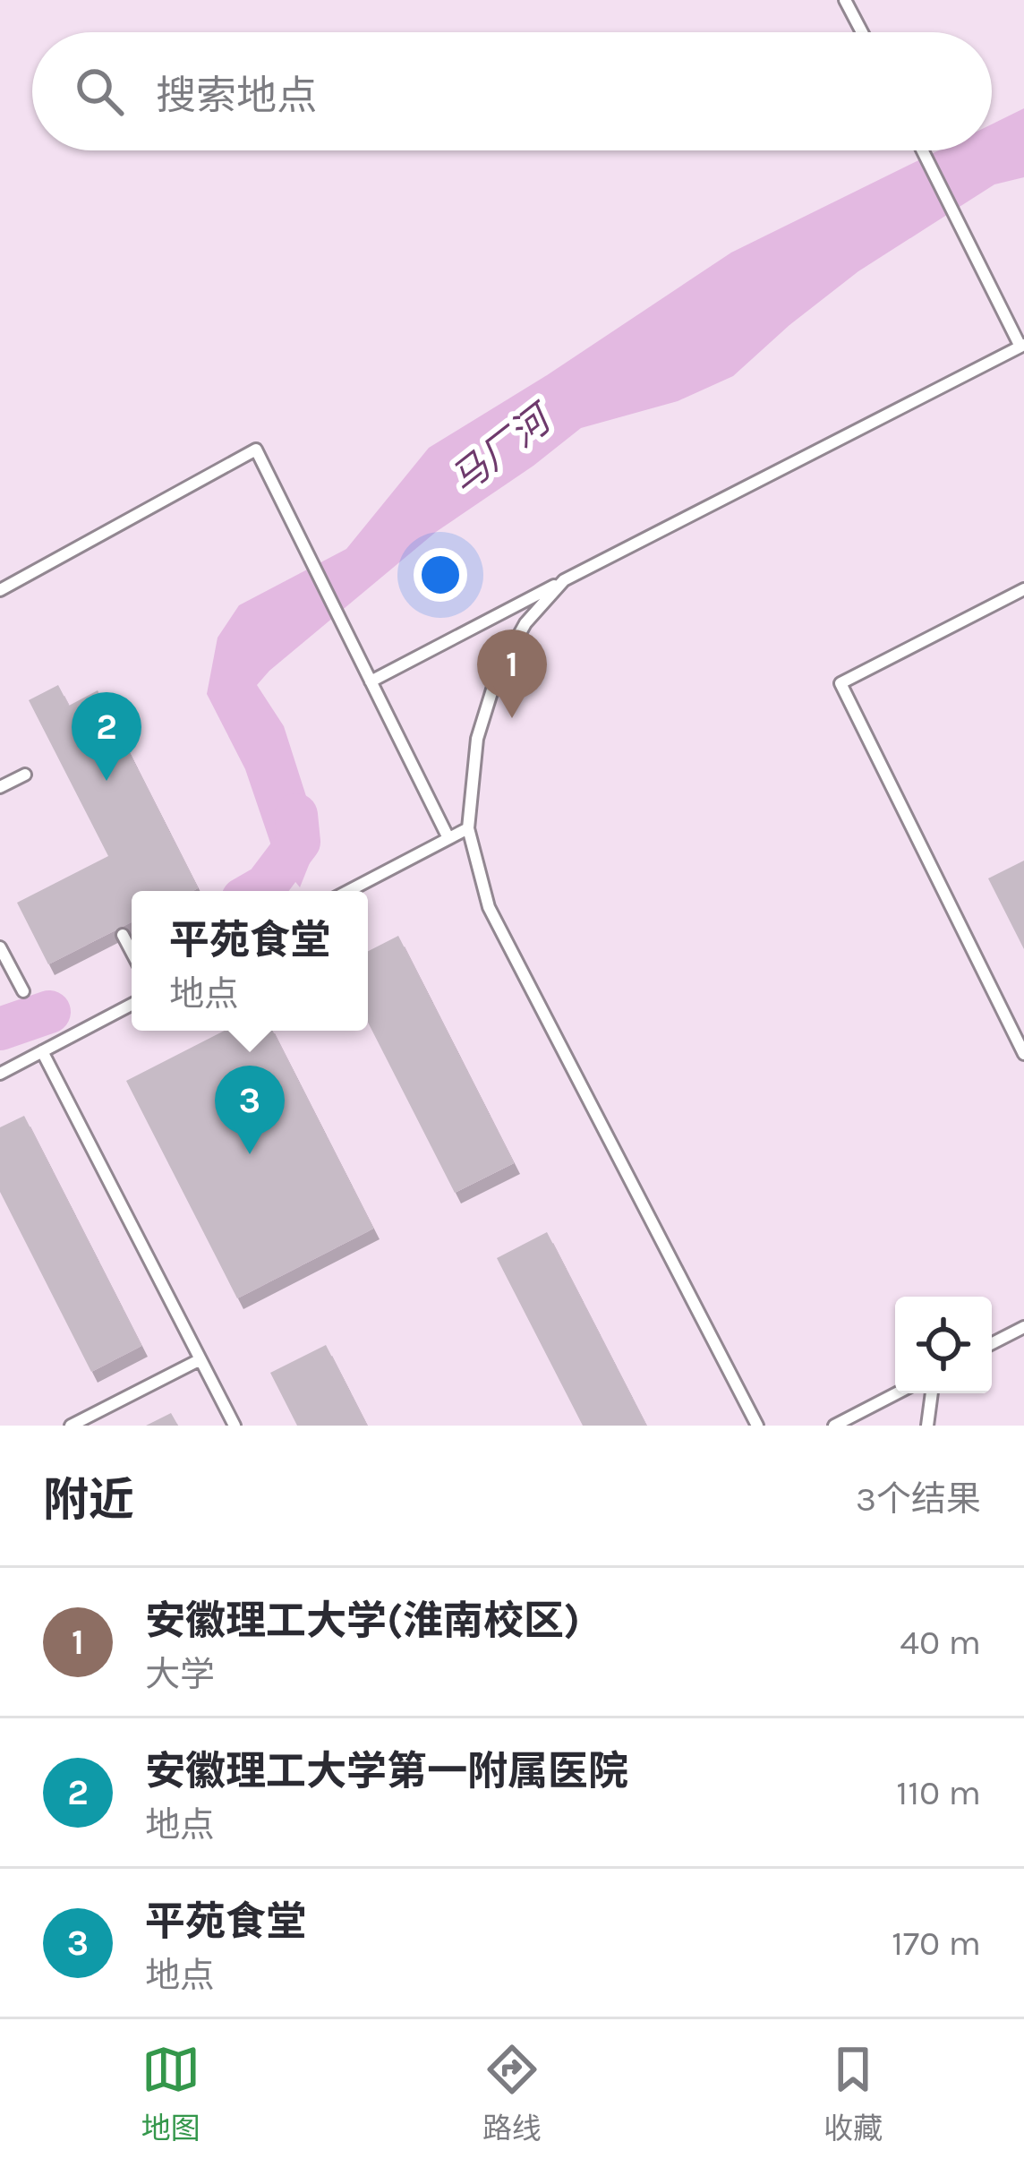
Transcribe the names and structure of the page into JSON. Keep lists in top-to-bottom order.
{
  "water": ["马厂河"],
  "page": {
    "search": "搜索地点",
    "pins": ["1", "2", "3"],
    "popup": ["平苑食堂", "地点"],
    "heading": ["附近", "3个结果"],
    "list": [
      {
        "mark": "1",
        "name": "安徽理工大学(淮南校区)",
        "note": "大学",
        "value": "40 m"
      },
      {
        "mark": "2",
        "name": "安徽理工大学第一附属医院",
        "note": "地点",
        "value": "110 m"
      },
      {
        "mark": "3",
        "name": "平苑食堂",
        "note": "地点",
        "value": "170 m"
      }
    ],
    "nav": ["地图", "路线", "收藏"]
  }
}
